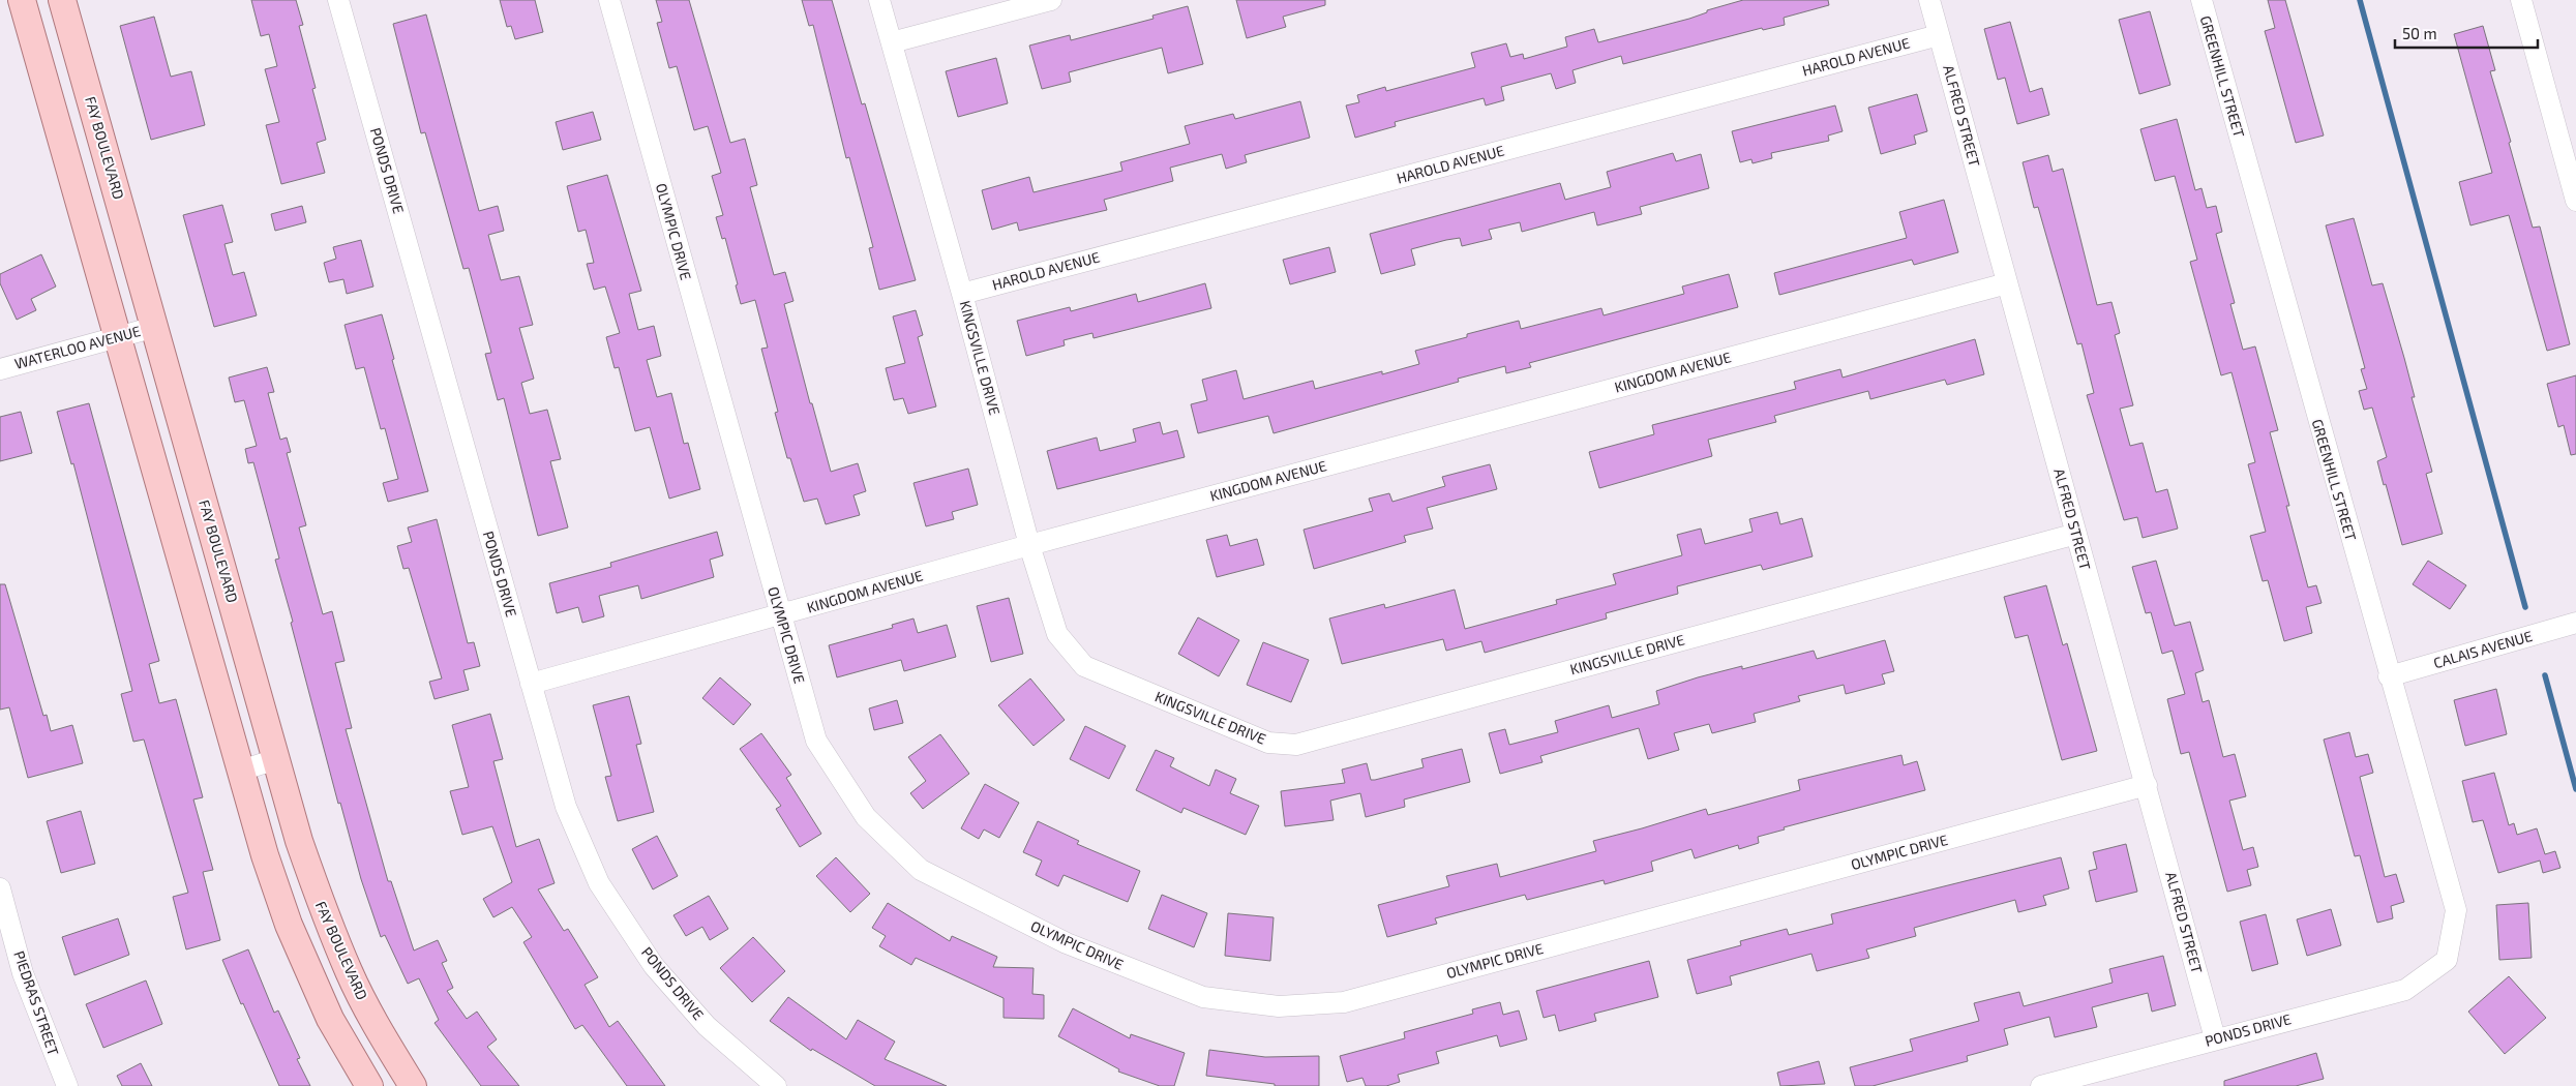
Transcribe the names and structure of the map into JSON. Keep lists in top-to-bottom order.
{
  "streets": {
    "main road": ["FAY BOULEVARD"],
    "street": [
      "HAROLD AVENUE",
      "GREENHILL STREET",
      "ALFRED STREET",
      "PONDS DRIVE",
      "OLYMPIC DRIVE",
      "WATERLOO AVENUE",
      "KINGSVILLE DRIVE",
      "KINGDOM AVENUE",
      "CALAIS AVENUE",
      "PIEDRAS STREET"
    ]
  },
  "crossings": [
    ["HAROLD AVENUE", "ALFRED STREET"],
    ["HAROLD AVENUE", "KINGSVILLE DRIVE"],
    ["GREENHILL STREET", "PONDS DRIVE"],
    ["GREENHILL STREET", "CALAIS AVENUE"],
    ["ALFRED STREET", "PONDS DRIVE"],
    ["ALFRED STREET", "OLYMPIC DRIVE"],
    ["ALFRED STREET", "KINGSVILLE DRIVE"],
    ["ALFRED STREET", "KINGDOM AVENUE"],
    ["FAY BOULEVARD", "WATERLOO AVENUE"],
    ["PONDS DRIVE", "KINGDOM AVENUE"],
    ["OLYMPIC DRIVE", "KINGDOM AVENUE"],
    ["KINGSVILLE DRIVE", "KINGDOM AVENUE"]
  ],
  "scale_bar": "50 m"
}
